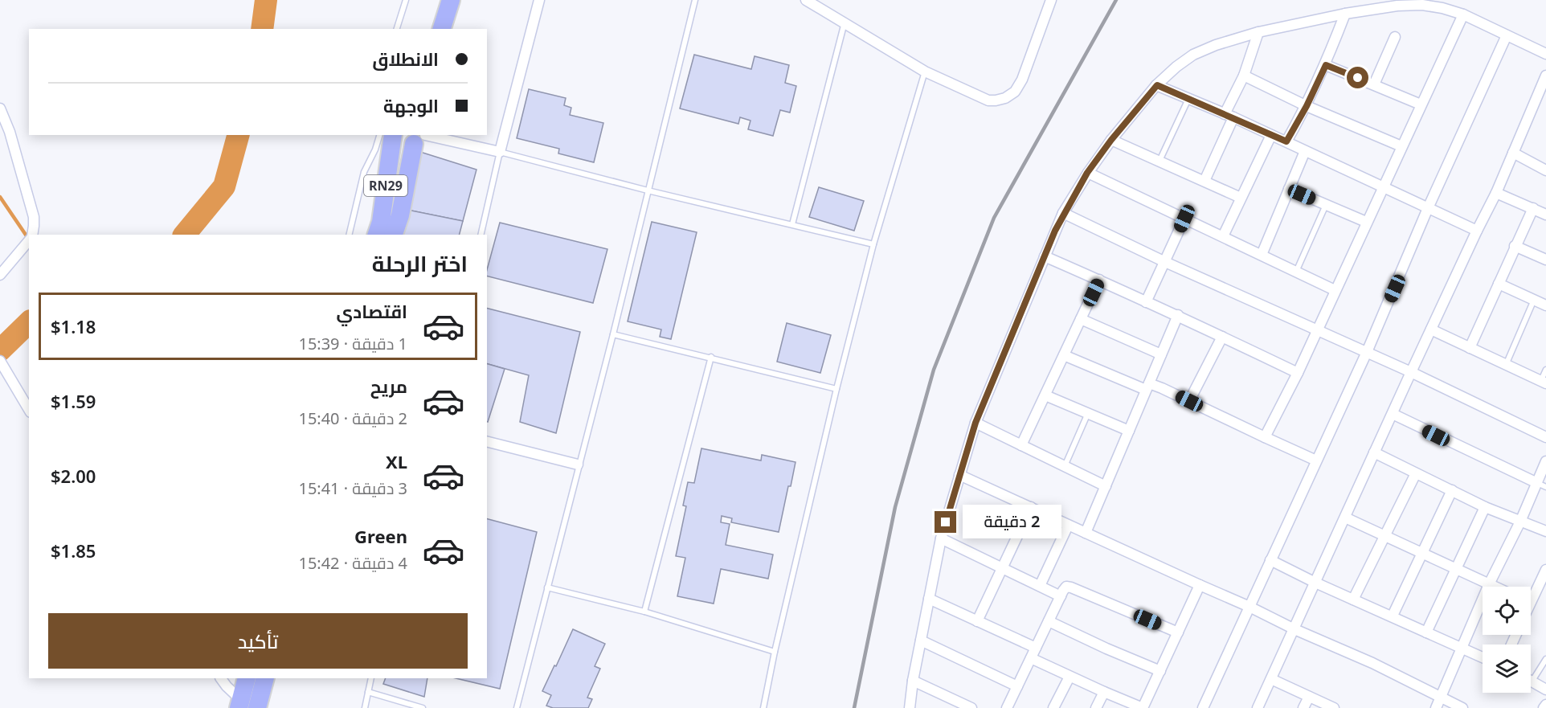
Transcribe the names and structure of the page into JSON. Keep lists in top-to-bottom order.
{
  "streets": {
    "highway": ["RN29"]
  },
  "page": {
    "banner": ["الانطلاق", "الوجهة"],
    "heading": "اختر الرحلة",
    "list": [
      {
        "name": "اقتصادي",
        "note": "1 دقيقة · 15:39",
        "value": "$1.18"
      },
      {
        "name": "مريح",
        "note": "2 دقيقة · 15:40",
        "value": "$1.59"
      },
      {
        "name": "XL",
        "note": "3 دقيقة · 15:41",
        "value": "$2.00"
      },
      {
        "name": "Green",
        "note": "4 دقيقة · 15:42",
        "value": "$1.85"
      }
    ],
    "bubble": "2 دقيقة",
    "buttons": "تأكيد"
  }
}
